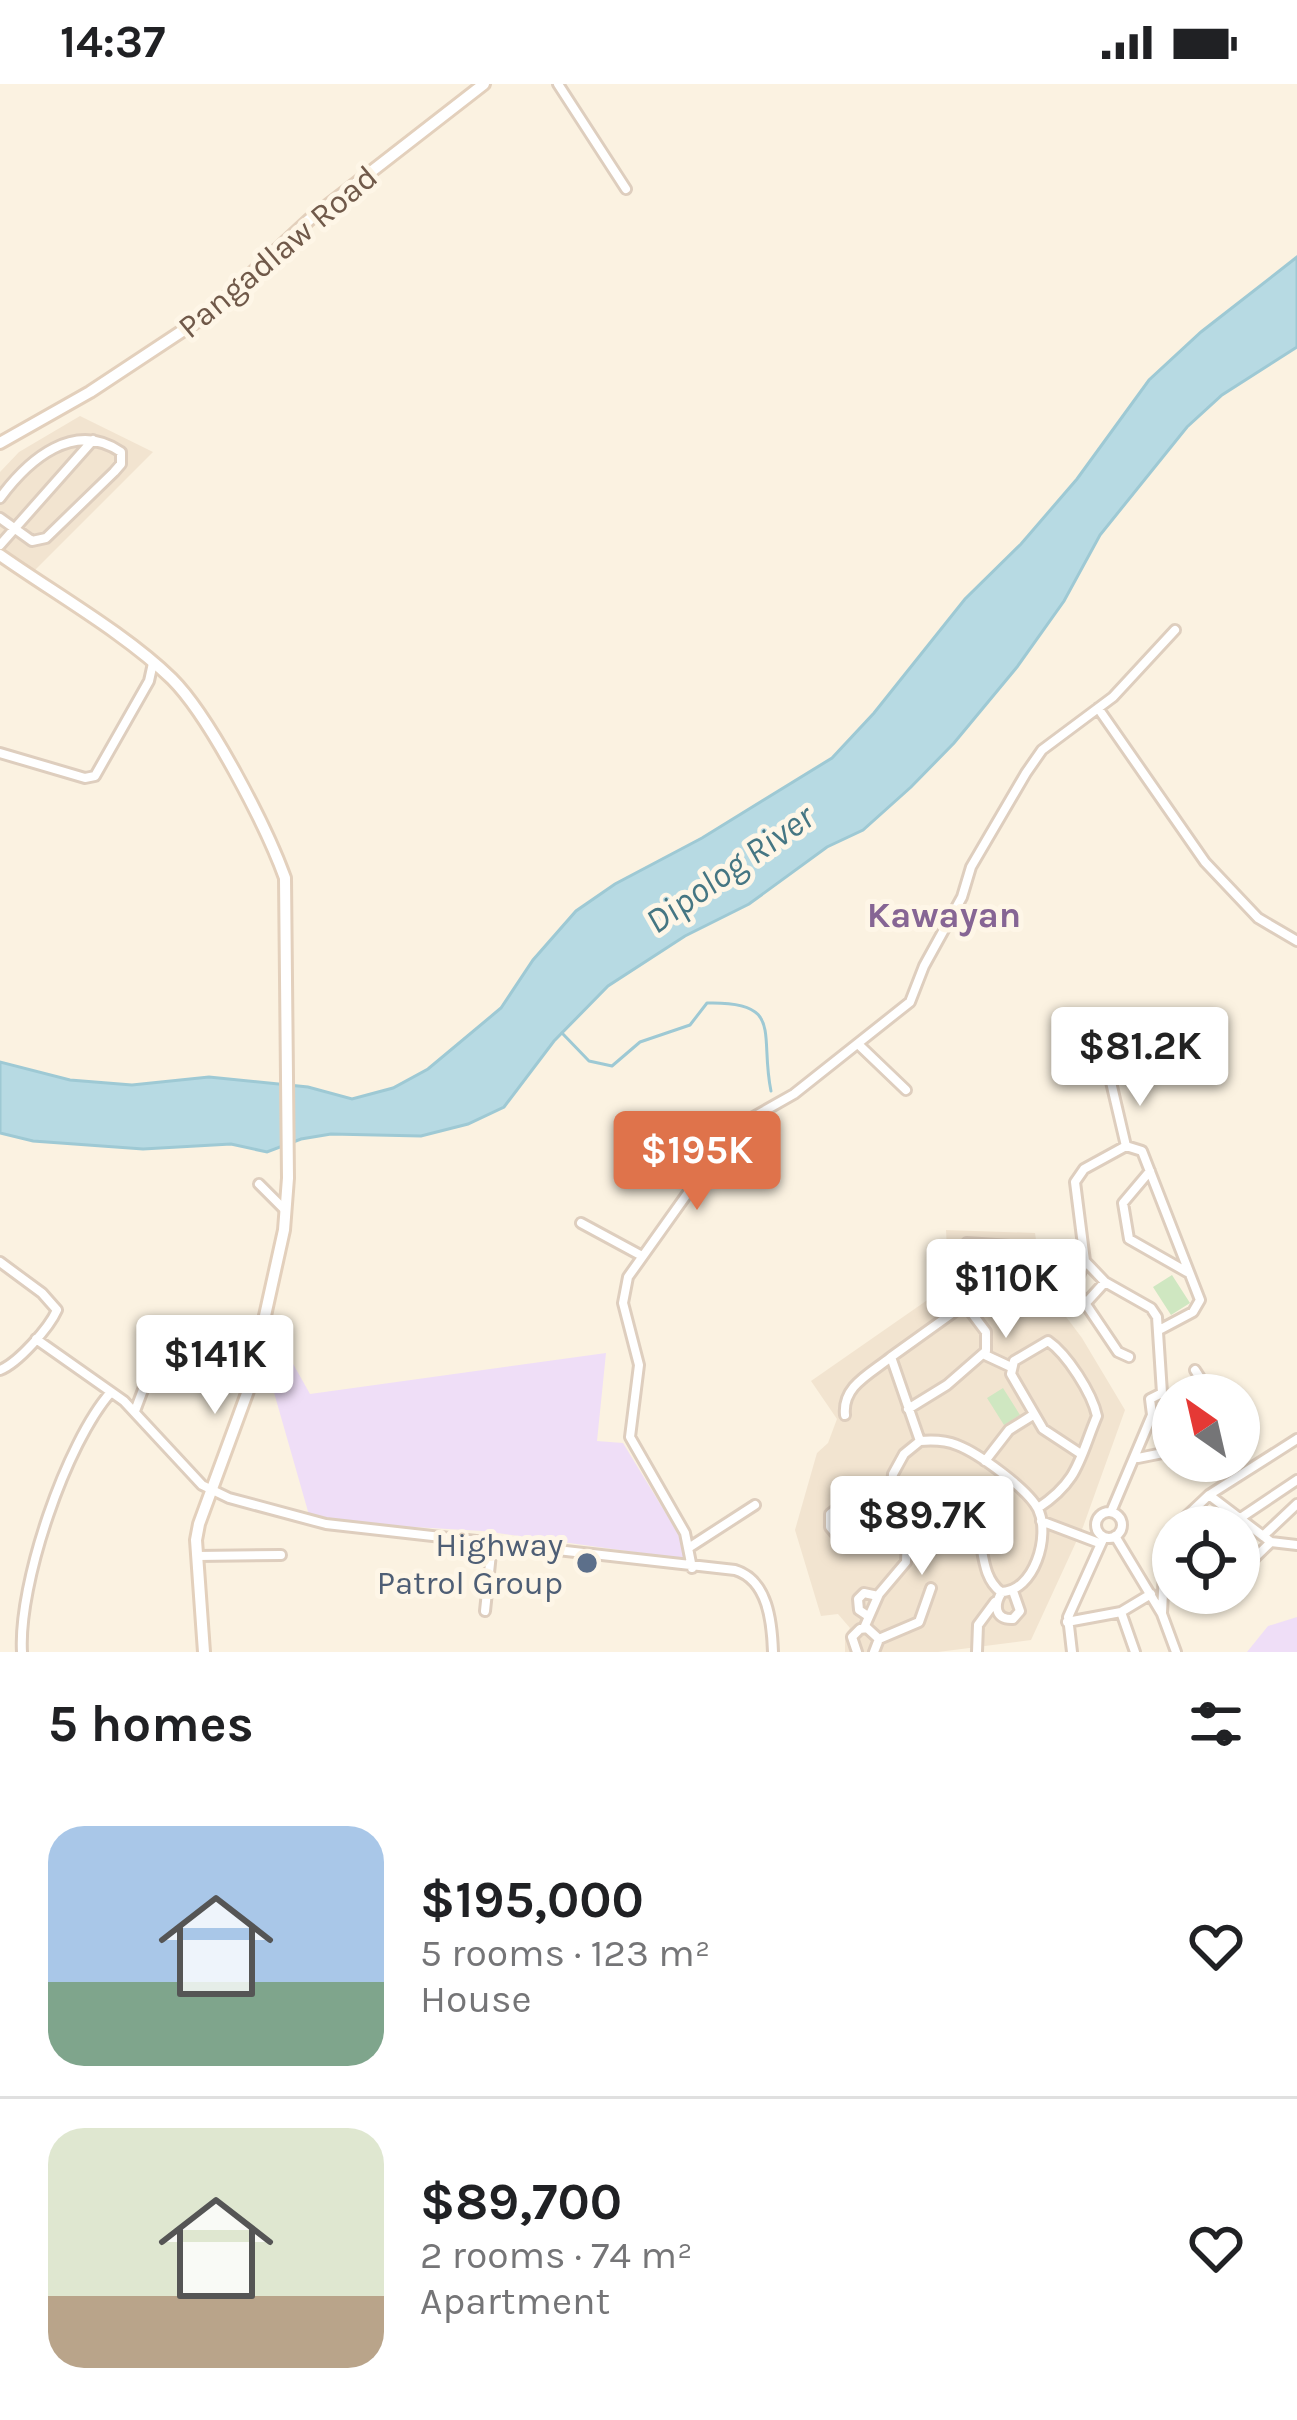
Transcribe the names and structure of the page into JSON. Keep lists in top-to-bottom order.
{
  "streets": {
    "main road": ["Pangadlaw Road"]
  },
  "districts": ["Kawayan"],
  "water": ["Dipolog River"],
  "places": ["Highway Patrol Group"],
  "north": "top left",
  "page": {
    "status": "14:37",
    "price": [
      "$81.2K",
      "$195K",
      "$110K",
      "$141K",
      "$89.7K"
    ],
    "heading": "5 homes",
    "list": [
      {
        "name": "$195,000",
        "note": "5 rooms · 123 m² · House"
      },
      {
        "name": "$89,700",
        "note": "2 rooms · 74 m² · Apartment"
      }
    ]
  }
}
